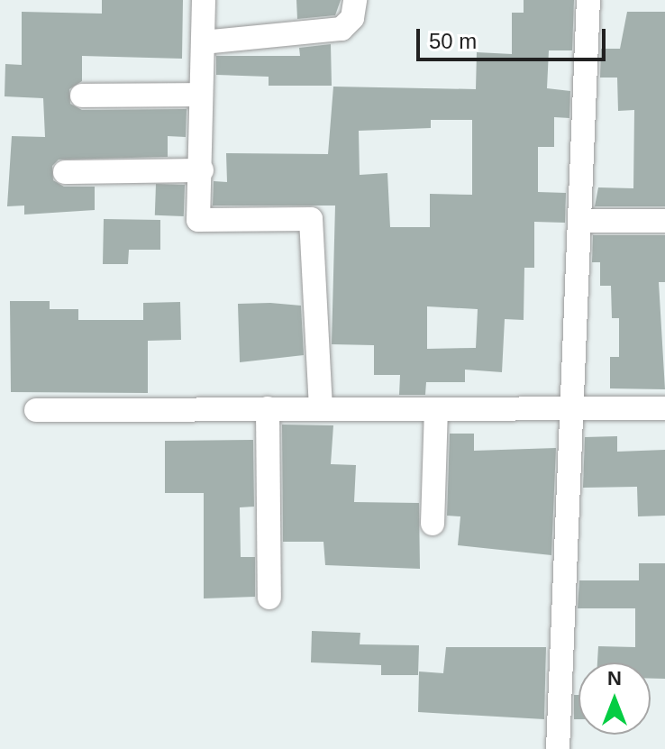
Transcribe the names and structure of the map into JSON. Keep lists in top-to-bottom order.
{
  "scale_bar": "50 m",
  "north": "top"
}
